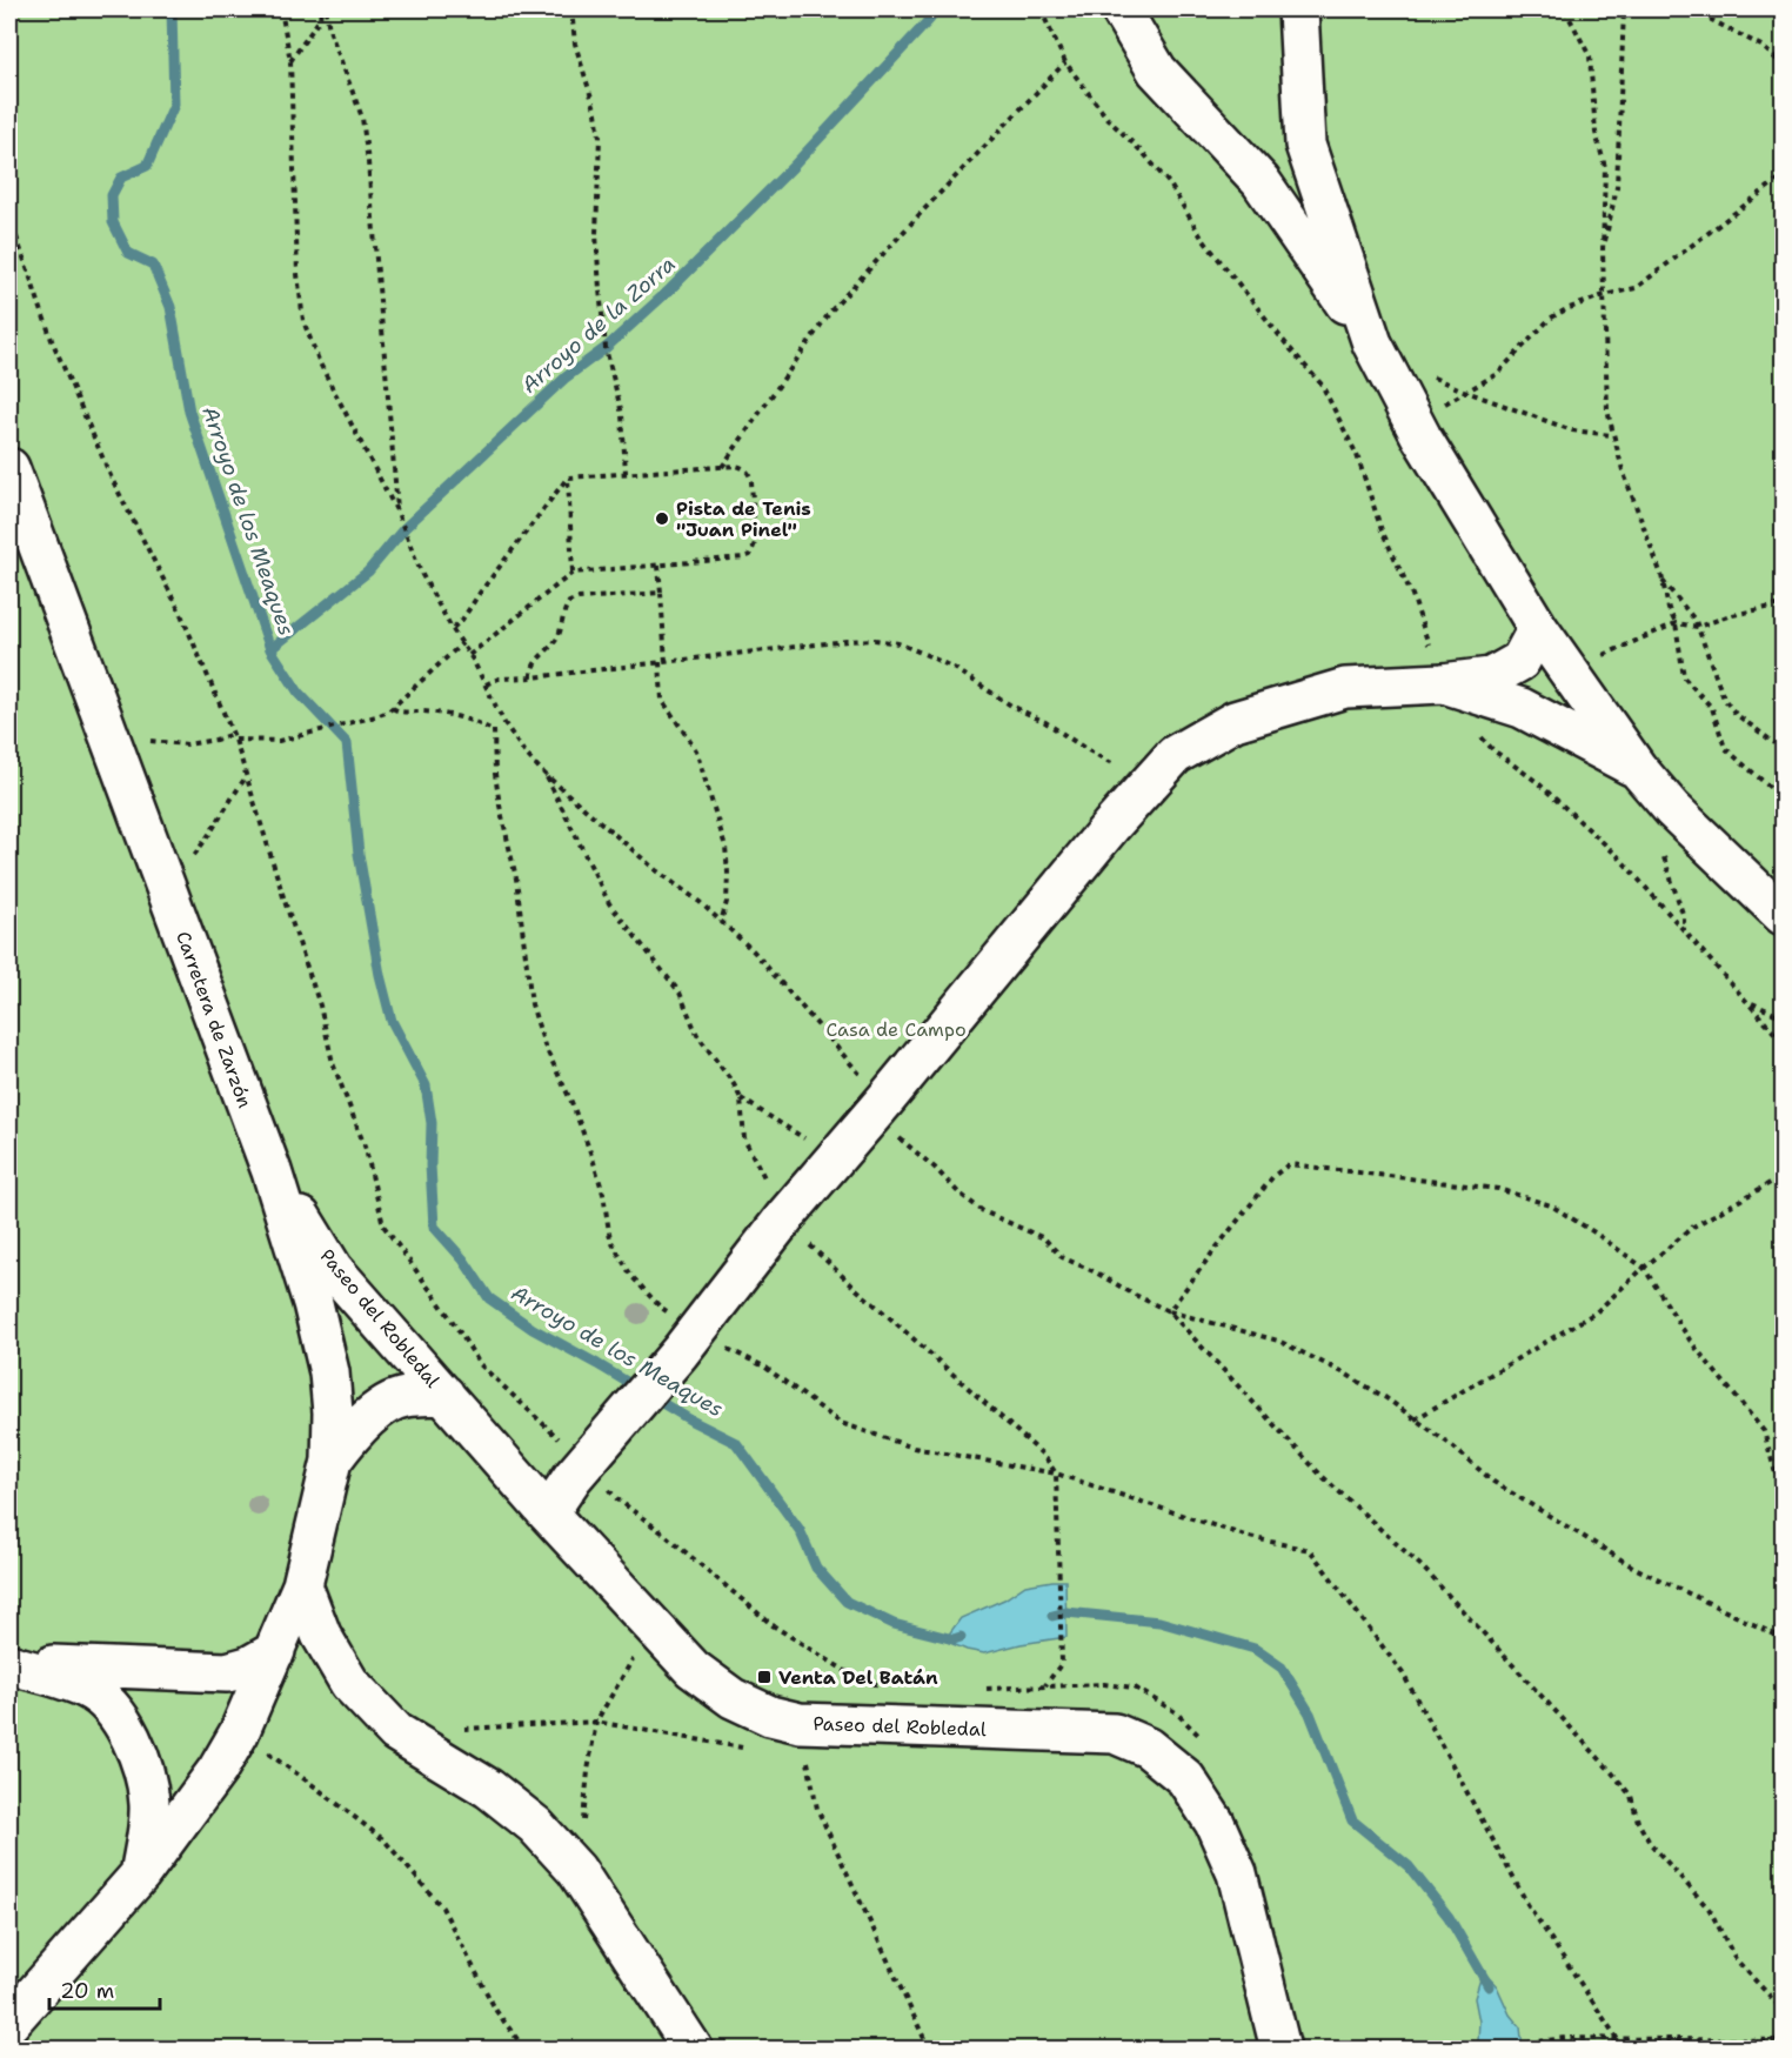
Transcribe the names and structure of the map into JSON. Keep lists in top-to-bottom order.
{
  "streets": {
    "street": ["Carretera de Zarzón", "Paseo del Robledal"]
  },
  "crossings": [
    ["Carretera de Zarzón", "Paseo del Robledal"]
  ],
  "water": ["Arroyo de la Zorra", "Arroyo de los Meaques"],
  "parks": ["Casa de Campo"],
  "places": {
    "other": ["Pista de Tenis \"Juan Pinel\""],
    "transit": ["Venta Del Batán"]
  },
  "scale_bar": "20 m"
}
